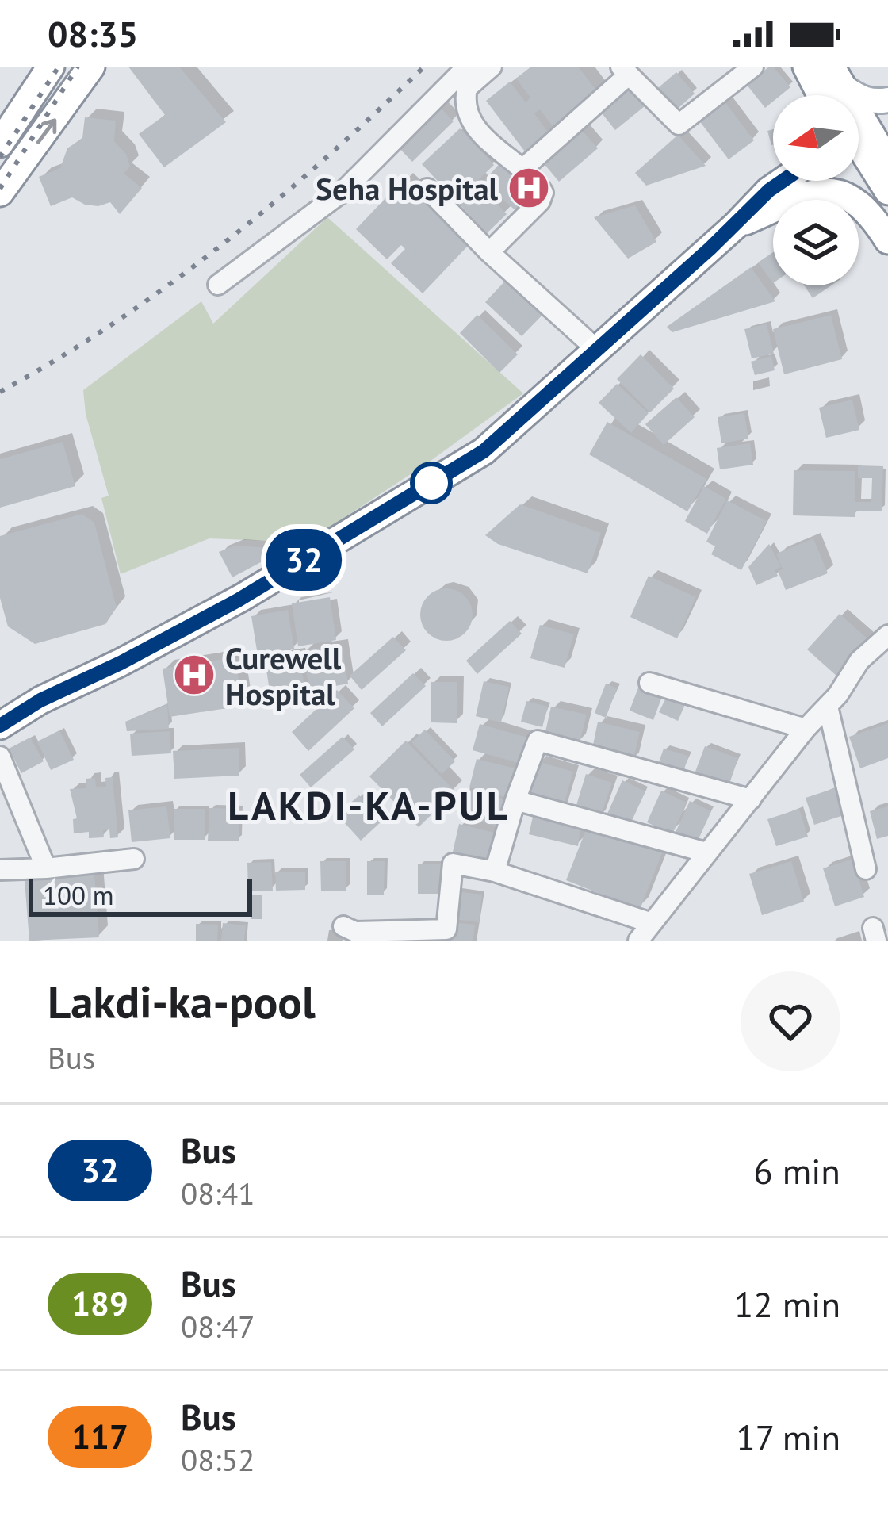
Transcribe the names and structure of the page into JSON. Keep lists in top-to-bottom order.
{
  "districts": ["LAKDI-KA-PUL"],
  "places": {
    "hospital": ["Seha Hospital", "Curewell Hospital"]
  },
  "lines": ["bus line 32"],
  "scale_bar": "100 m",
  "north": "left",
  "page": {
    "status": "08:35",
    "on_map": "32",
    "scale": "100 m",
    "heading": ["Lakdi-ka-pool", "Bus"],
    "list": [
      {
        "mark": "32",
        "name": "Bus",
        "note": "08:41",
        "value": "6 min"
      },
      {
        "mark": "189",
        "name": "Bus",
        "note": "08:47",
        "value": "12 min"
      },
      {
        "mark": "117",
        "name": "Bus",
        "note": "08:52",
        "value": "17 min"
      }
    ]
  }
}
